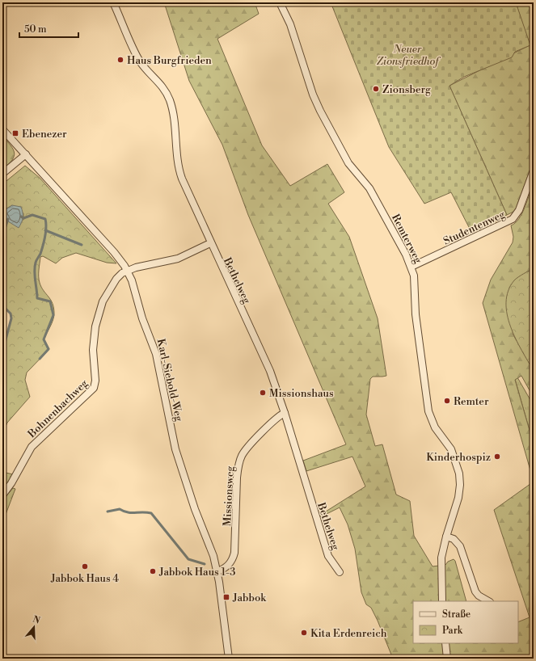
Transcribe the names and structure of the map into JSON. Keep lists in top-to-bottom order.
{
  "streets": {
    "street": [
      "Studentenweg",
      "Remterweg",
      "Bethelweg",
      "Karl-Siebold-Weg",
      "Bohnenbachweg",
      "Missionsweg"
    ]
  },
  "crossings": [
    ["Studentenweg", "Remterweg"],
    ["Bethelweg", "Bohnenbachweg"],
    ["Bethelweg", "Missionsweg"],
    ["Karl-Siebold-Weg", "Bohnenbachweg"],
    ["Karl-Siebold-Weg", "Missionsweg"]
  ],
  "parks": ["Neuer Zionsfriedhof"],
  "places": {
    "other": [
      "Haus Burgfrieden",
      "Zionsberg",
      "Missionshaus",
      "Remter",
      "Kinderhospiz",
      "Jabbok Haus 4",
      "Jabbok Haus 1-3",
      "Kita Erdenreich"
    ],
    "transit": ["Ebenezer", "Jabbok"]
  },
  "legend": ["Straße", "Park"],
  "scale_bar": "50 m",
  "north": "top"
}
